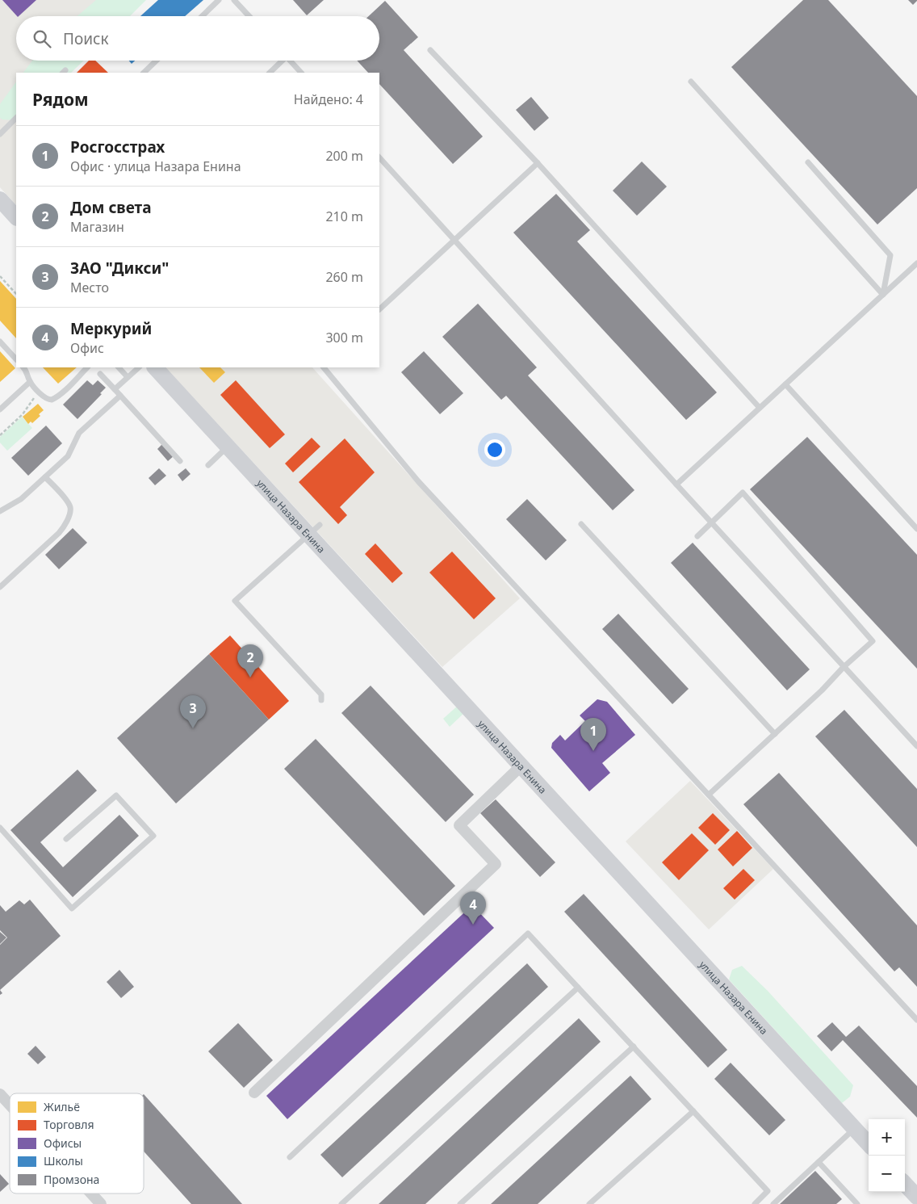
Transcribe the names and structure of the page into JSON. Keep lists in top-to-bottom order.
{
  "streets": {
    "main road": ["улица Назара Енина"]
  },
  "legend": [
    "Жильё",
    "Торговля",
    "Офисы",
    "Школы",
    "Промзона"
  ],
  "page": {
    "search": "Поиск",
    "heading": ["Рядом", "Найдено: 4"],
    "list": [
      {
        "mark": "1",
        "name": "Росгосстрах",
        "note": "Офис · улица Назара Енина",
        "value": "200 m"
      },
      {
        "mark": "2",
        "name": "Дом света",
        "note": "Магазин",
        "value": "210 m"
      },
      {
        "mark": "3",
        "name": "ЗАО \"Дикси\"",
        "note": "Место",
        "value": "260 m"
      },
      {
        "mark": "4",
        "name": "Меркурий",
        "note": "Офис",
        "value": "300 m"
      }
    ],
    "pins": [
      "2",
      "3",
      "1",
      "4"
    ],
    "map_buttons": ["+", "−"]
  }
}
